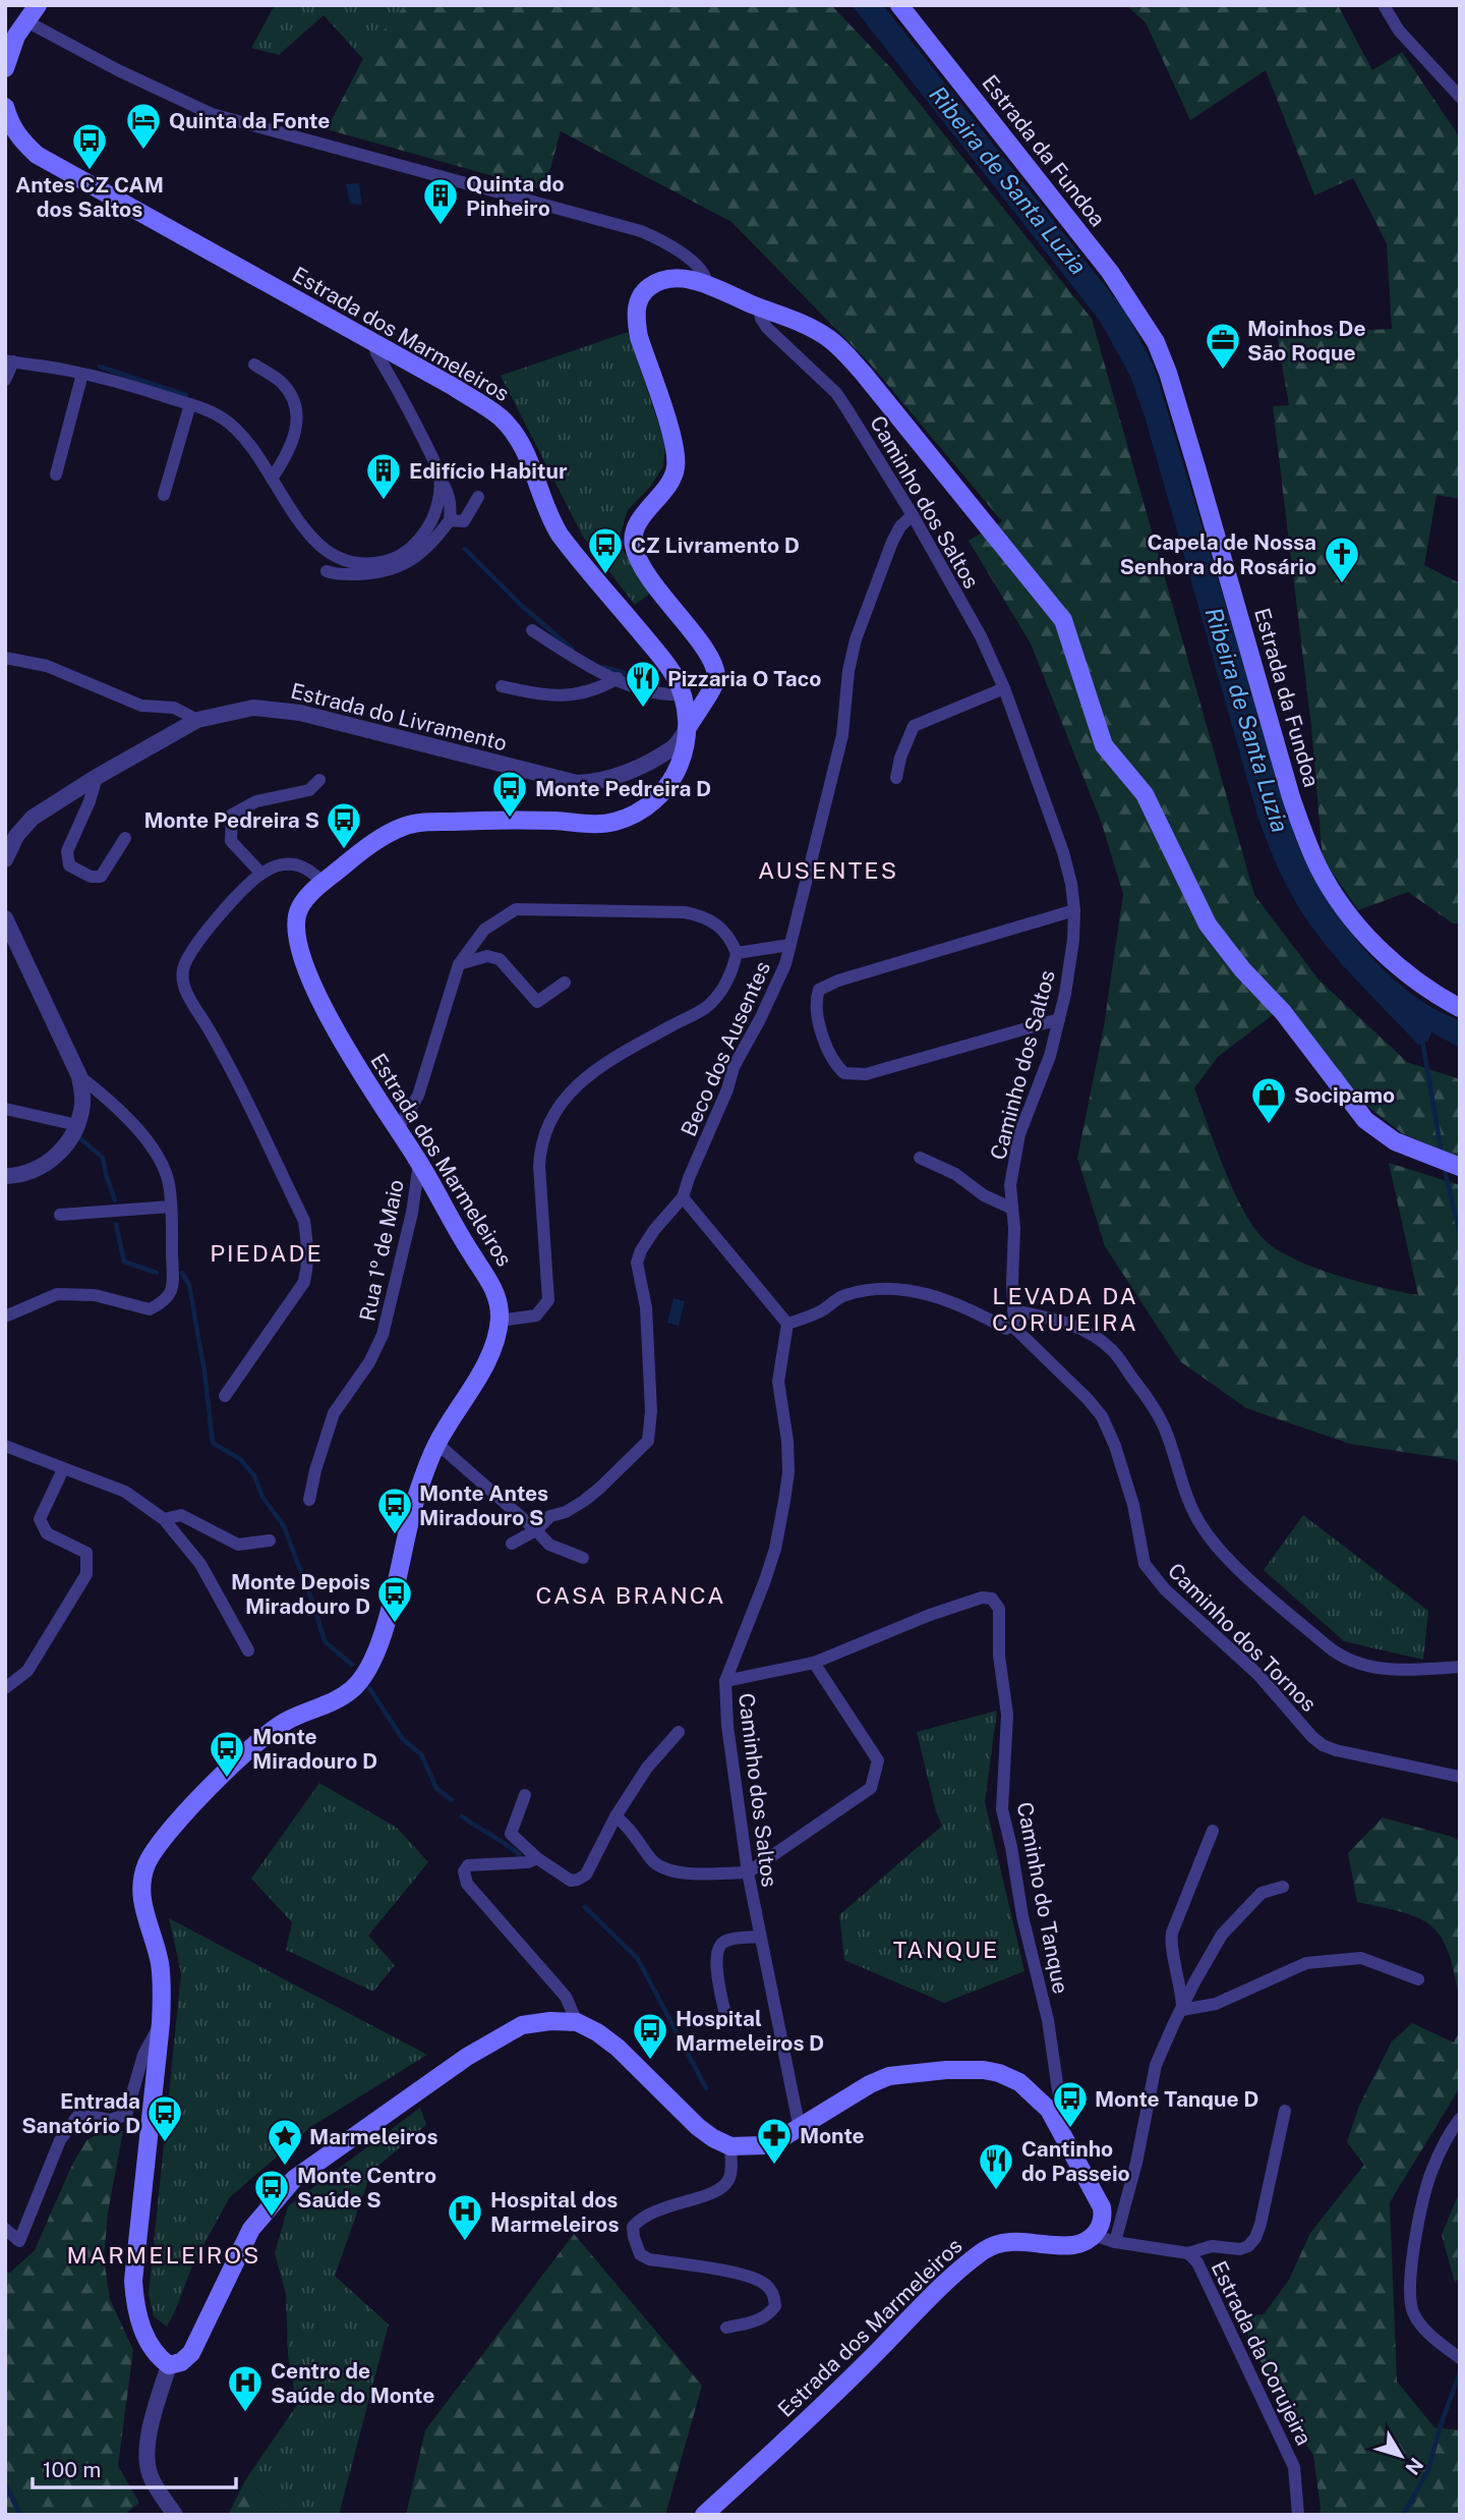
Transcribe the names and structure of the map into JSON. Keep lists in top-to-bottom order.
{
  "streets": {
    "main road": ["Estrada da Fundoa", "Estrada dos Marmeleiros"],
    "street": [
      "Caminho dos Saltos",
      "Estrada do Livramento",
      "Beco dos Ausentes",
      "Rua 1º de Maio",
      "Caminho dos Tornos",
      "Caminho do Tanque",
      "Estrada da Corujeira"
    ]
  },
  "crossings": [
    ["Estrada dos Marmeleiros", "Estrada do Livramento"],
    ["Estrada dos Marmeleiros", "Rua 1º de Maio"],
    ["Caminho dos Saltos", "Beco dos Ausentes"],
    ["Caminho dos Saltos", "Caminho dos Tornos"]
  ],
  "districts": [
    "AUSENTES",
    "PIEDADE",
    "LEVADA DA CORUJEIRA",
    "CASA BRANCA",
    "TANQUE",
    "MARMELEIROS"
  ],
  "water": ["Ribeira de Santa Luzia"],
  "places": {
    "hotel": ["Quinta da Fonte"],
    "bus stop": [
      "Antes CZ CAM dos Saltos",
      "CZ Livramento D",
      "Monte Pedreira D",
      "Monte Pedreira S",
      "Monte Antes Miradouro S",
      "Monte Depois Miradouro D",
      "Monte Miradouro D",
      "Hospital Marmeleiros D",
      "Monte Tanque D",
      "Entrada Sanatório D",
      "Monte Centro Saúde S"
    ],
    "building": ["Quinta do Pinheiro", "Edifício Habitur"],
    "office": ["Moinhos De São Roque"],
    "church": ["Capela de Nossa Senhora do Rosário"],
    "restaurant": ["Pizzaria O Taco", "Cantinho do Passeio"],
    "shop": ["Socipamo"],
    "pharmacy": ["Monte"],
    "place": ["Marmeleiros"],
    "hospital": ["Hospital dos Marmeleiros", "Centro de Saúde do Monte"]
  },
  "scale_bar": "100 m",
  "north": "bottom right"
}
